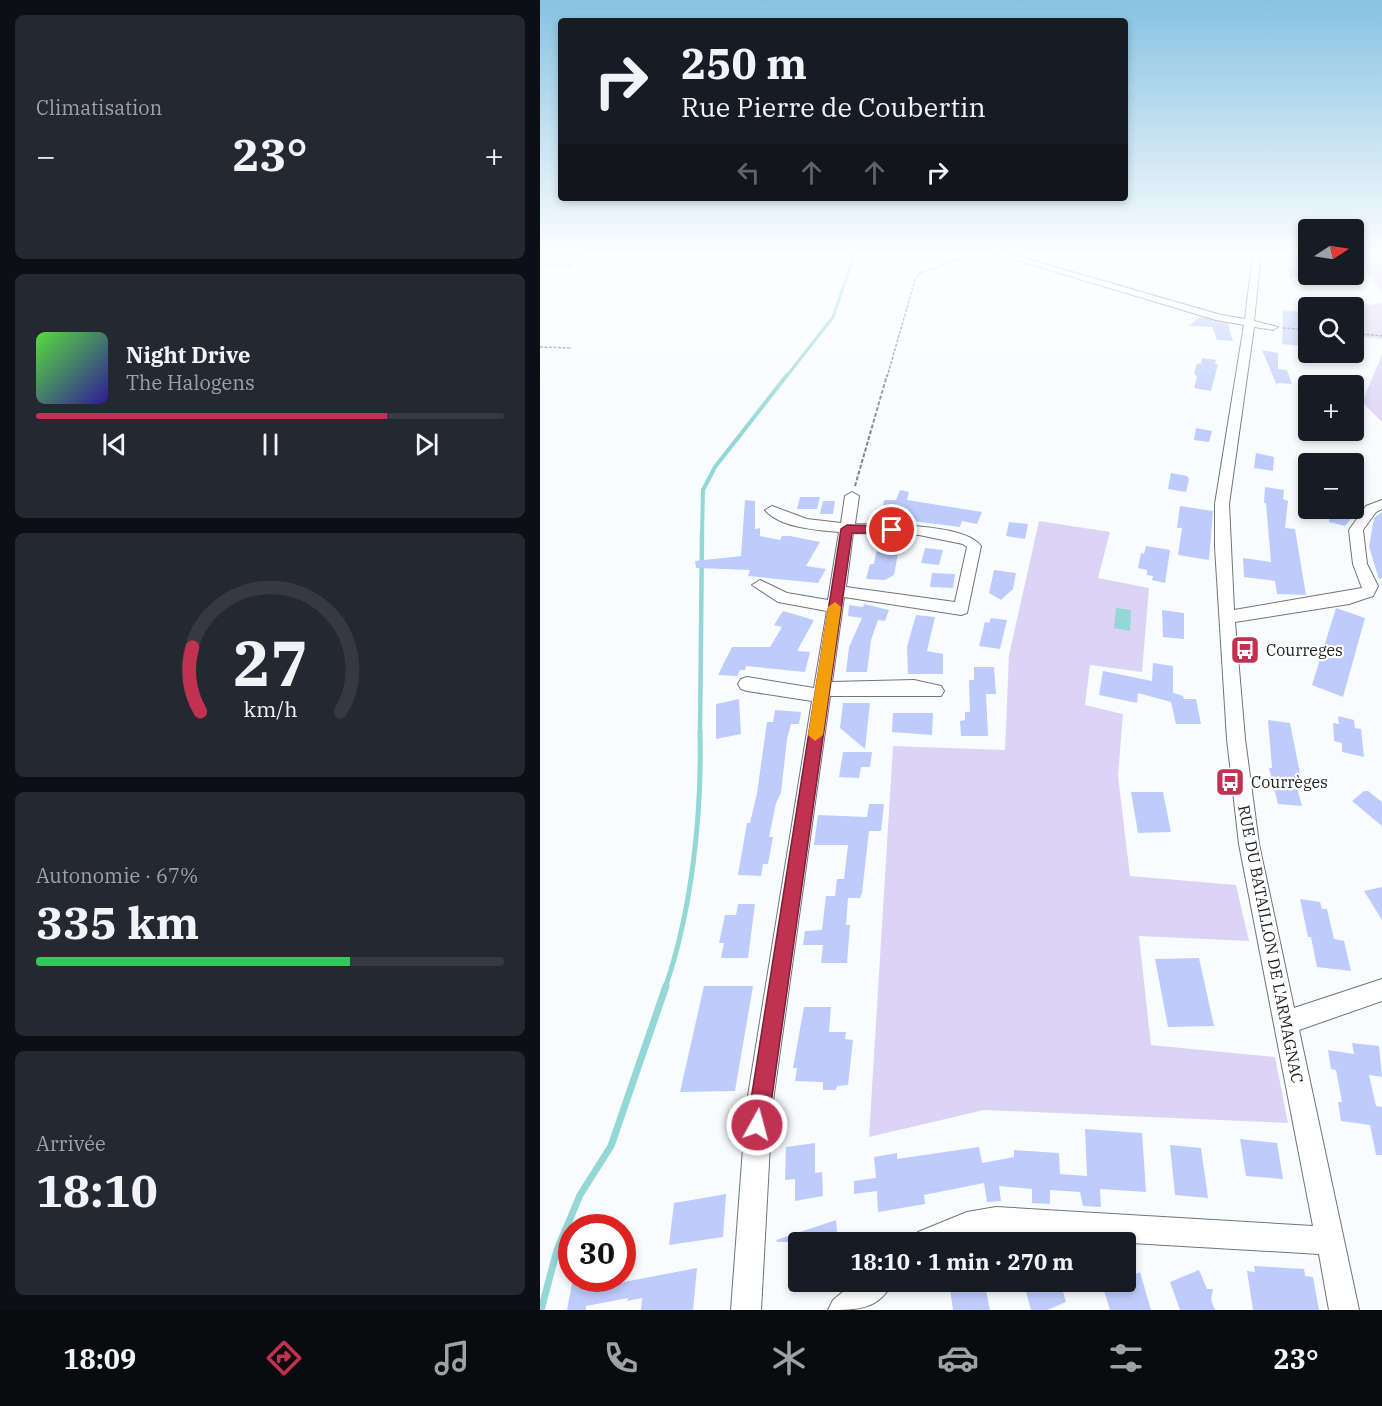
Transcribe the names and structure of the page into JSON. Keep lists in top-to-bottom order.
{
  "streets": {
    "street": ["RUE DU BATAILLON DE L'ARMAGNAC"]
  },
  "places": {
    "bus stop": ["Courreges", "Courrèges"]
  },
  "north": "right",
  "page": {
    "tile": [
      "Climatisation",
      ["Autonomie · 67%", "335 km"],
      ["Arrivée", "18:10"]
    ],
    "turn": ["250 m", "Rue Pierre de Coubertin"],
    "heat": ["−", "23°", "+"],
    "map_buttons": ["+", "−"],
    "song": ["Night Drive", "The Halogens"],
    "limit": "30",
    "trip": "18:10 · 1 min · 270 m",
    "tabs": ["18:09", "23°"],
    "gauge": ["27", "km/h"]
  }
}
